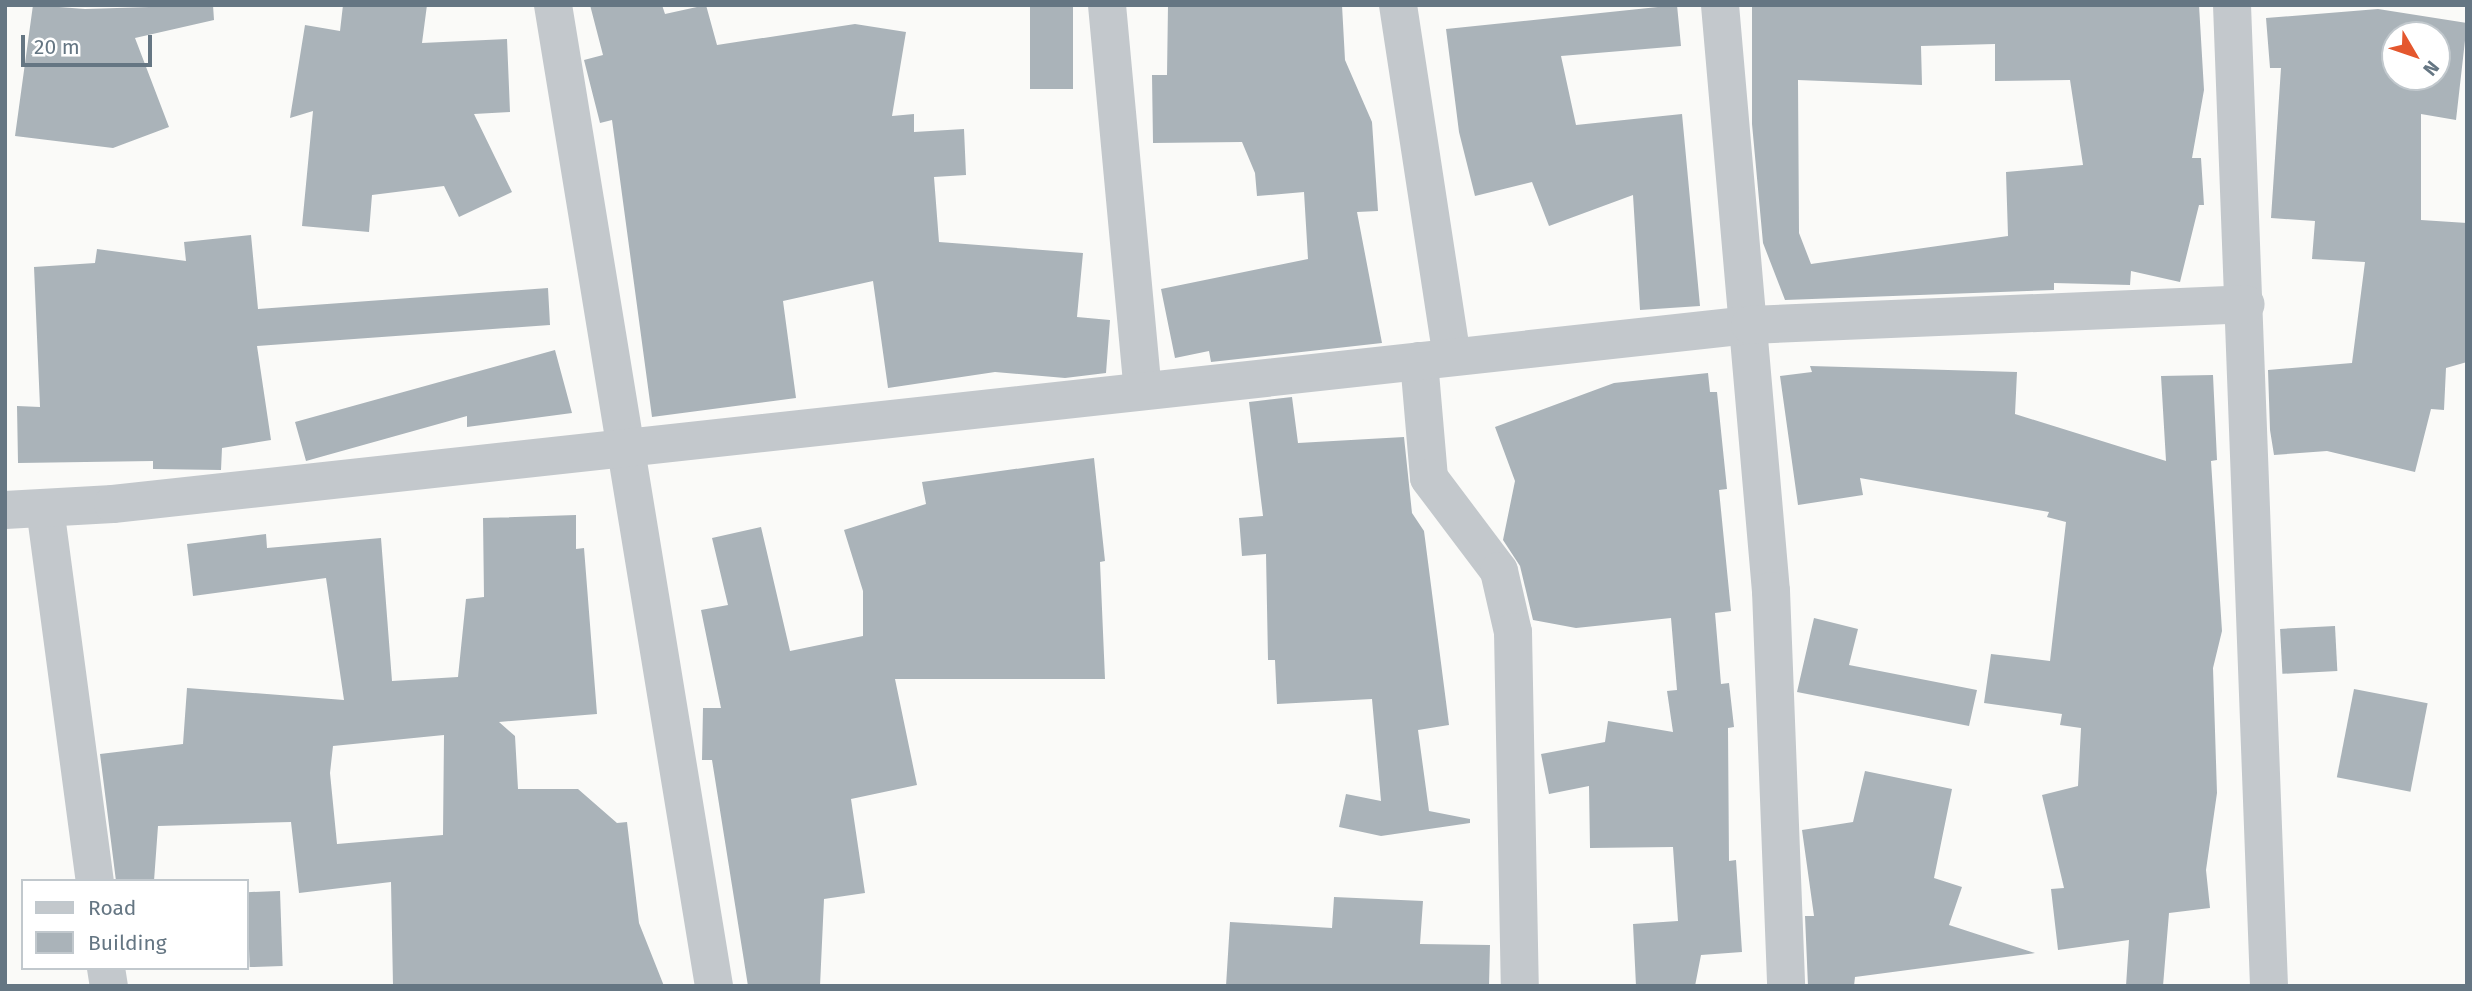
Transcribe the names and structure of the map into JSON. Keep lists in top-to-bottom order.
{
  "legend": ["Road", "Building"],
  "scale_bar": "20 m",
  "north": "bottom right"
}
